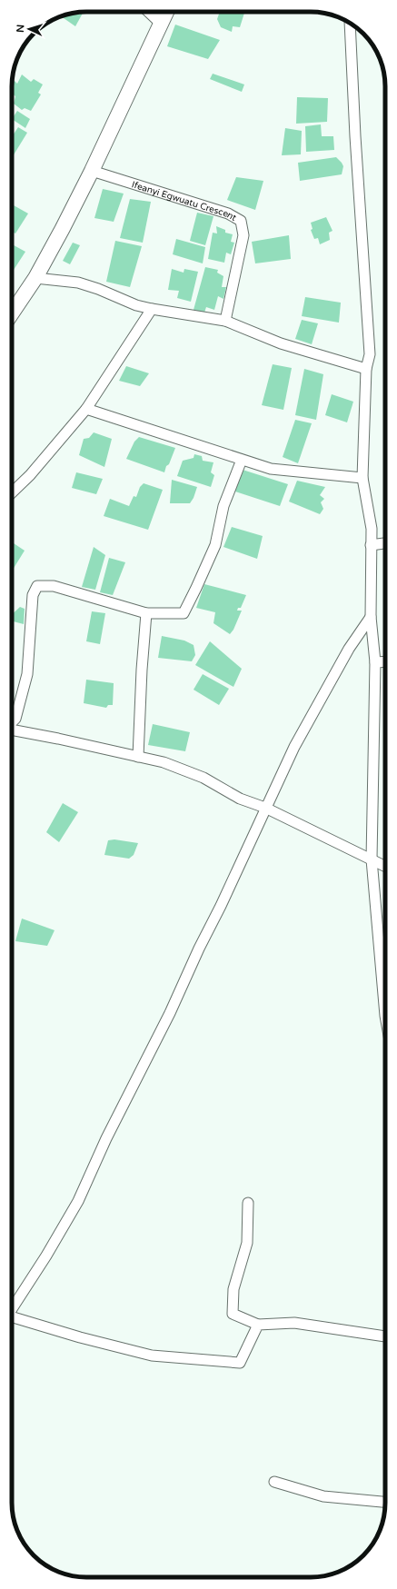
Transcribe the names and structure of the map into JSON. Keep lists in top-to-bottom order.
{
  "streets": {
    "street": ["Ifeanyi Egwuatu Crescent"]
  },
  "north": "left"
}
